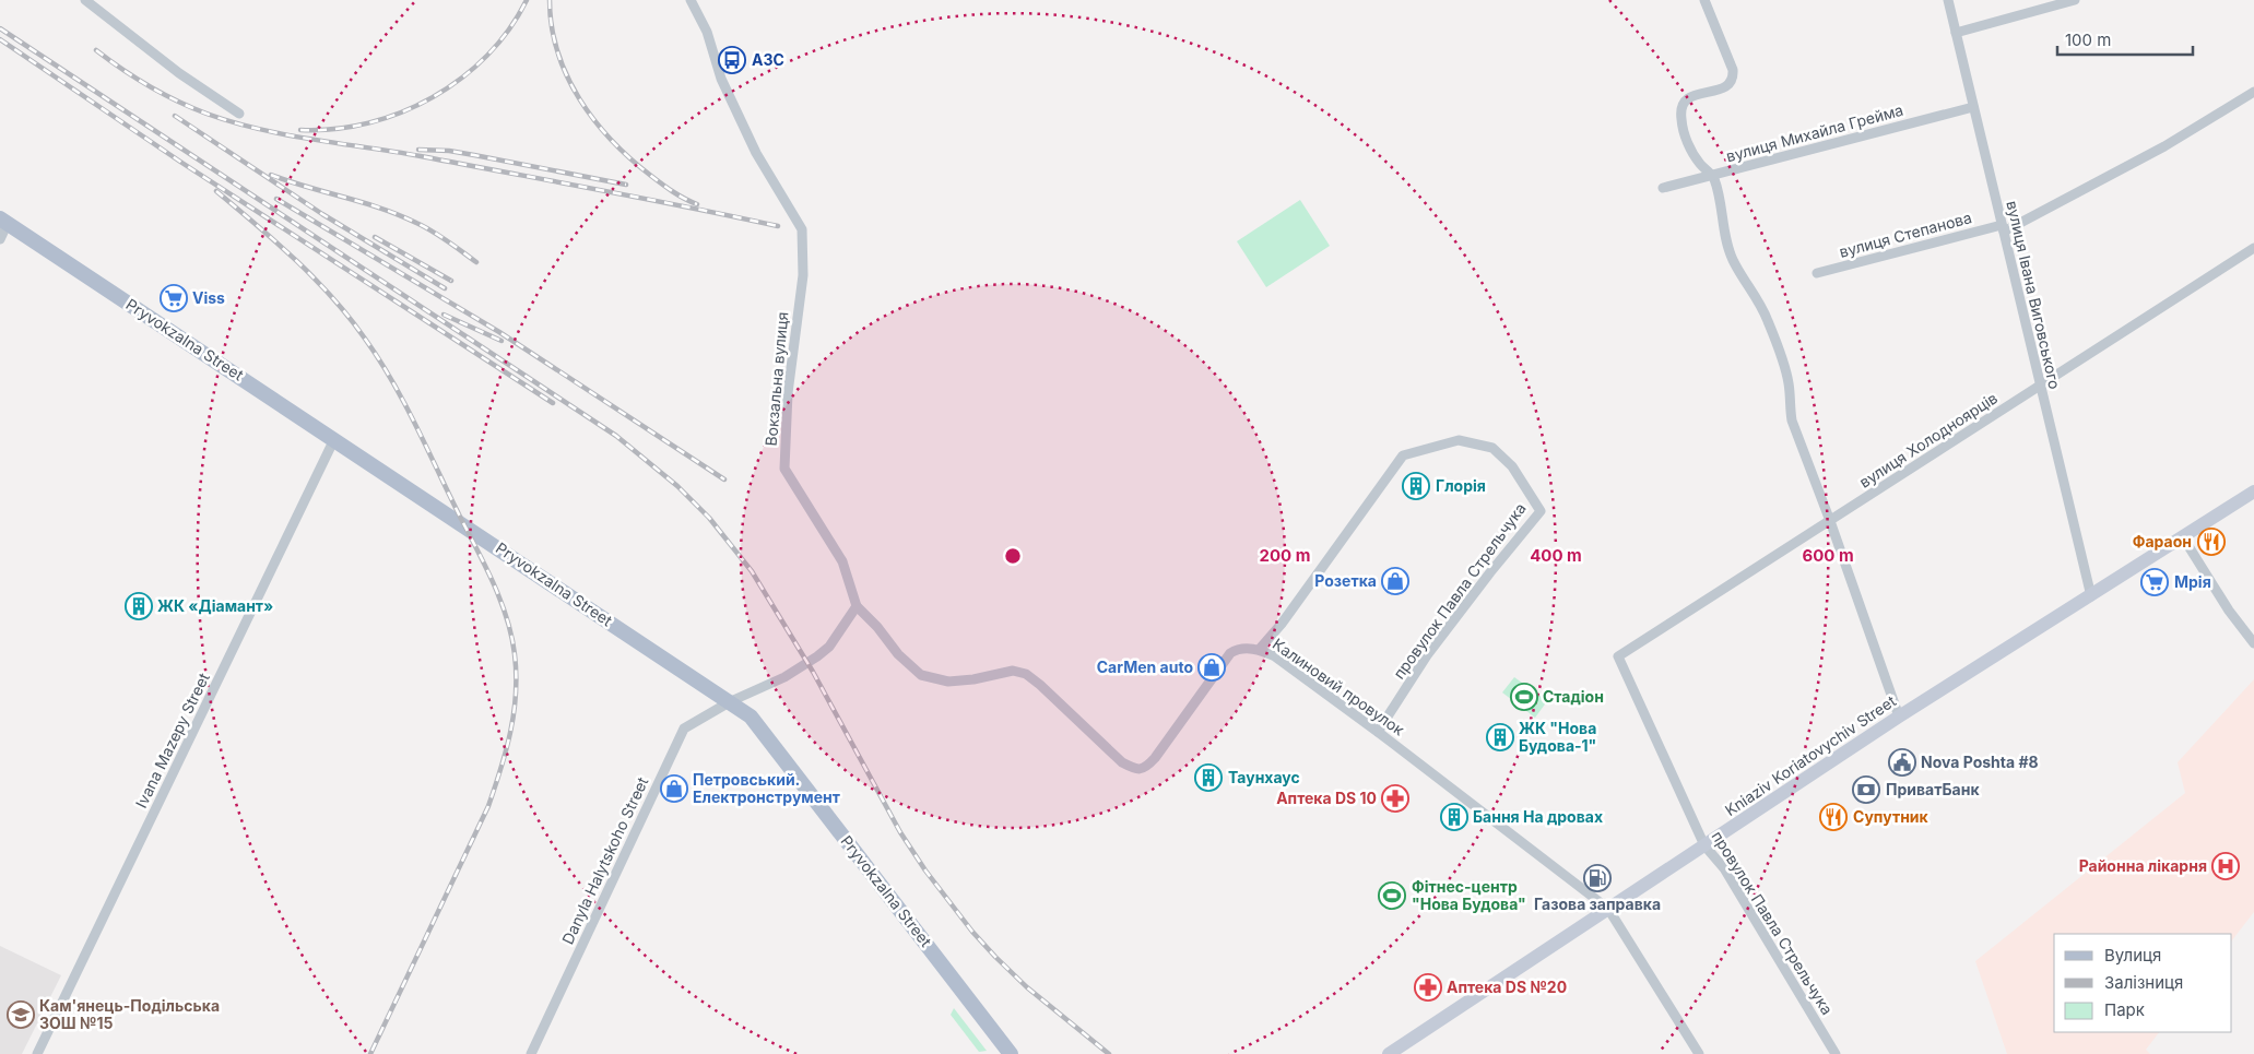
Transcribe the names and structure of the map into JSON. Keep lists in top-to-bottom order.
{
  "streets": {
    "main road": ["Pryvokzalna Street", "Kniaziv Koriatovychiv Street"],
    "street": [
      "вулиця Михайла Грейма",
      "вулиця Степанова",
      "вулиця Івана Виговського",
      "Вокзальна вулиця",
      "вулиця Холодноярців",
      "провулок Павла Стрельчука",
      "Калиновий провулок",
      "Ivana Mazepy Street",
      "Danyla Halytskoho Street"
    ]
  },
  "crossings": [
    ["вулиця Михайла Грейма", "вулиця Івана Виговського"],
    ["вулиця Степанова", "вулиця Івана Виговського"],
    ["вулиця Івана Виговського", "вулиця Холодноярців"],
    ["вулиця Івана Виговського", "Kniaziv Koriatovychiv Street"],
    ["Pryvokzalna Street", "Ivana Mazepy Street"],
    ["Pryvokzalna Street", "Danyla Halytskoho Street"],
    ["Вокзальна вулиця", "Калиновий провулок"],
    ["вулиця Холодноярців", "провулок Павла Стрельчука"],
    ["провулок Павла Стрельчука", "Калиновий провулок"],
    ["провулок Павла Стрельчука", "Kniaziv Koriatovychiv Street"],
    ["Калиновий провулок", "Kniaziv Koriatovychiv Street"]
  ],
  "places": {
    "bus stop": ["АЗС"],
    "supermarket": ["Viss", "Мрія"],
    "building": [
      "Глорія",
      "ЖК «Діамант»",
      "ЖК \"Нова Будова-1\"",
      "Таунхаус",
      "Бання На дровах"
    ],
    "restaurant": ["Фараон", "Супутник"],
    "shop": ["Розетка", "CarMen auto", "Петровський. Електронструмент"],
    "sports": ["Стадіон", "Фітнес-центр \"Нова Будова\""],
    "public building": ["Nova Poshta #8"],
    "bank": ["ПриватБанк"],
    "pharmacy": ["Аптека DS 10", "Аптека DS №20"],
    "hospital": ["Районна лікарня"],
    "fuel station": ["Газова заправка"],
    "school or university": ["Кам'янець-Подільська ЗОШ №15"]
  },
  "legend": ["Вулиця", "Залізниця", "Парк"],
  "scale_bar": "100 m",
  "rings": ["200 m", "400 m", "600 m"]
}
